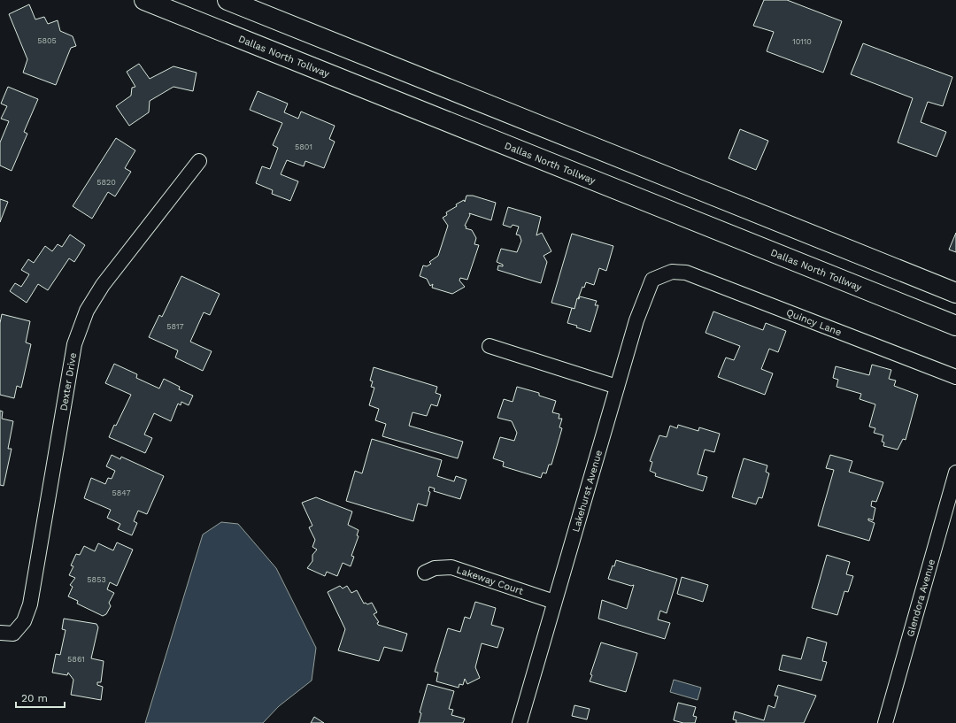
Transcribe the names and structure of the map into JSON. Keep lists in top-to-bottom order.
{
  "streets": {
    "highway": ["Dallas North Tollway"],
    "street": [
      "Quincy Lane",
      "Dexter Drive",
      "Lakehurst Avenue",
      "Lakeway Court",
      "Glendora Avenue"
    ]
  },
  "crossings": [
    ["Quincy Lane", "Lakehurst Avenue"],
    ["Lakehurst Avenue", "Lakeway Court"]
  ],
  "house_numbers": [
    "5805",
    "10110",
    "5801",
    "5820",
    "5817",
    "5847",
    "5853",
    "5861"
  ],
  "scale_bar": "20 m"
}
